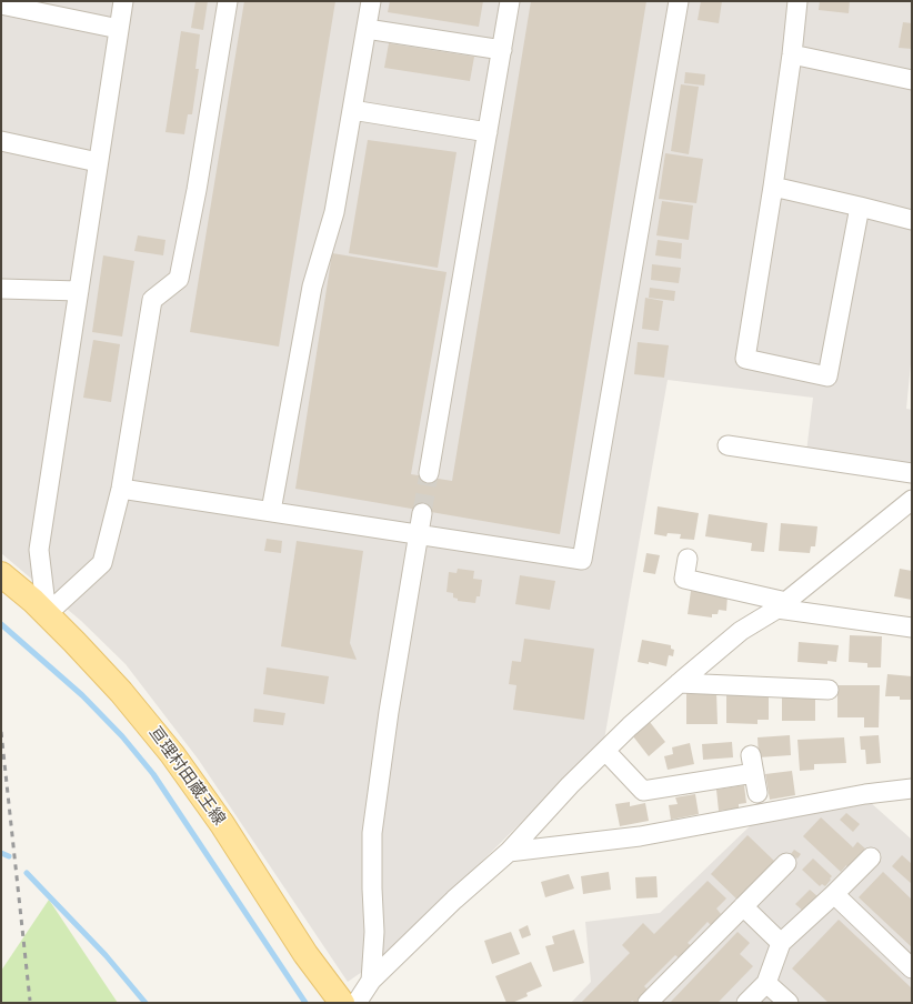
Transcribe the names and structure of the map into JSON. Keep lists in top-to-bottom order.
{
  "streets": {
    "main road": ["亘理村田蔵王線"]
  }
}
